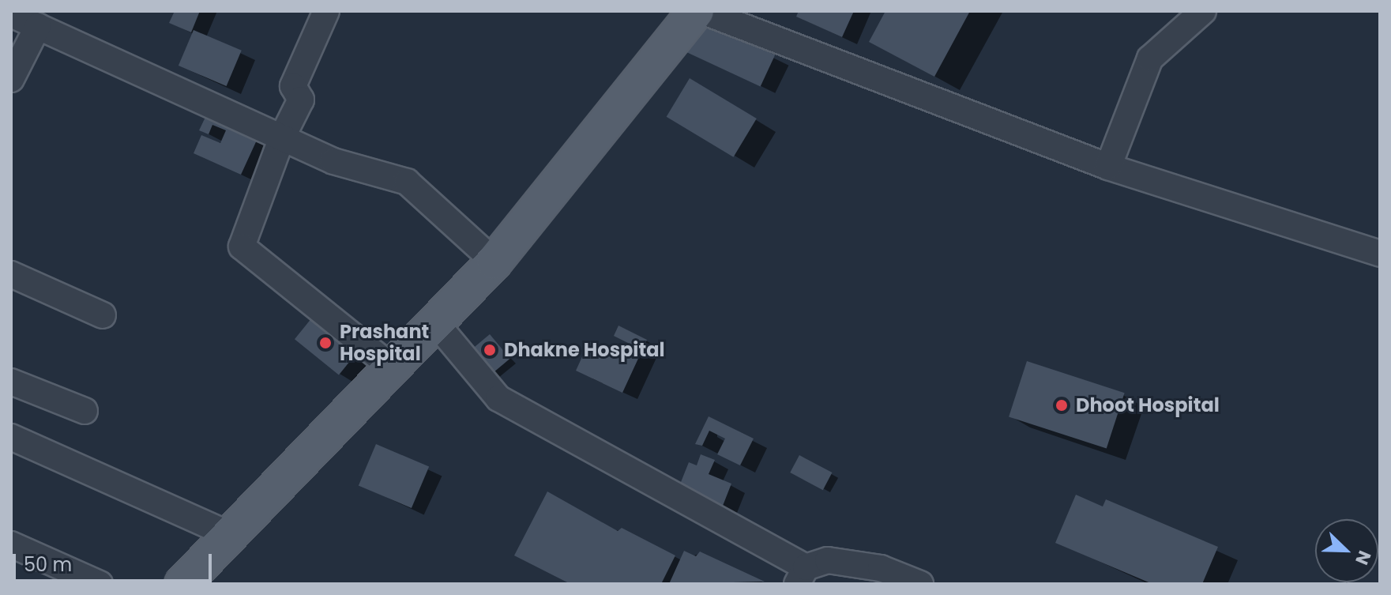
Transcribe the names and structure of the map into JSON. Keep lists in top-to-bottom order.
{
  "places": ["Prashant Hospital", "Dhakne Hospital", "Dhoot Hospital"],
  "scale_bar": "50 m",
  "north": "bottom right"
}
